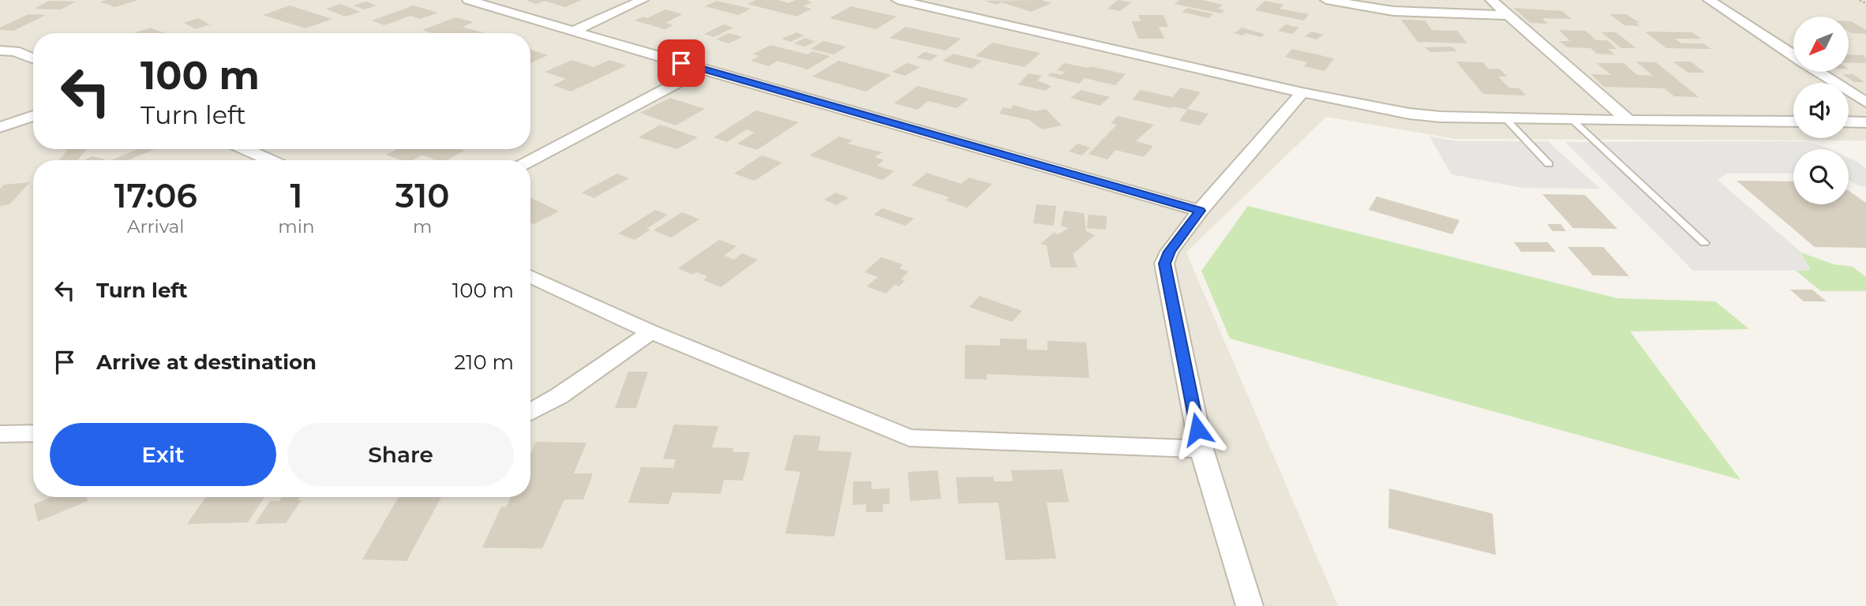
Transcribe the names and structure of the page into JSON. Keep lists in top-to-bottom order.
{
  "north": "bottom left",
  "page": {
    "turn": ["100 m", "Turn left"],
    "eta": [
      "17:06",
      "Arrival",
      "1",
      "min",
      "310",
      "m"
    ],
    "list": [
      {
        "name": "Turn left",
        "value": "100 m"
      },
      {
        "name": "Arrive at destination",
        "value": "210 m"
      }
    ],
    "buttons": ["Exit", "Share"]
  }
}
